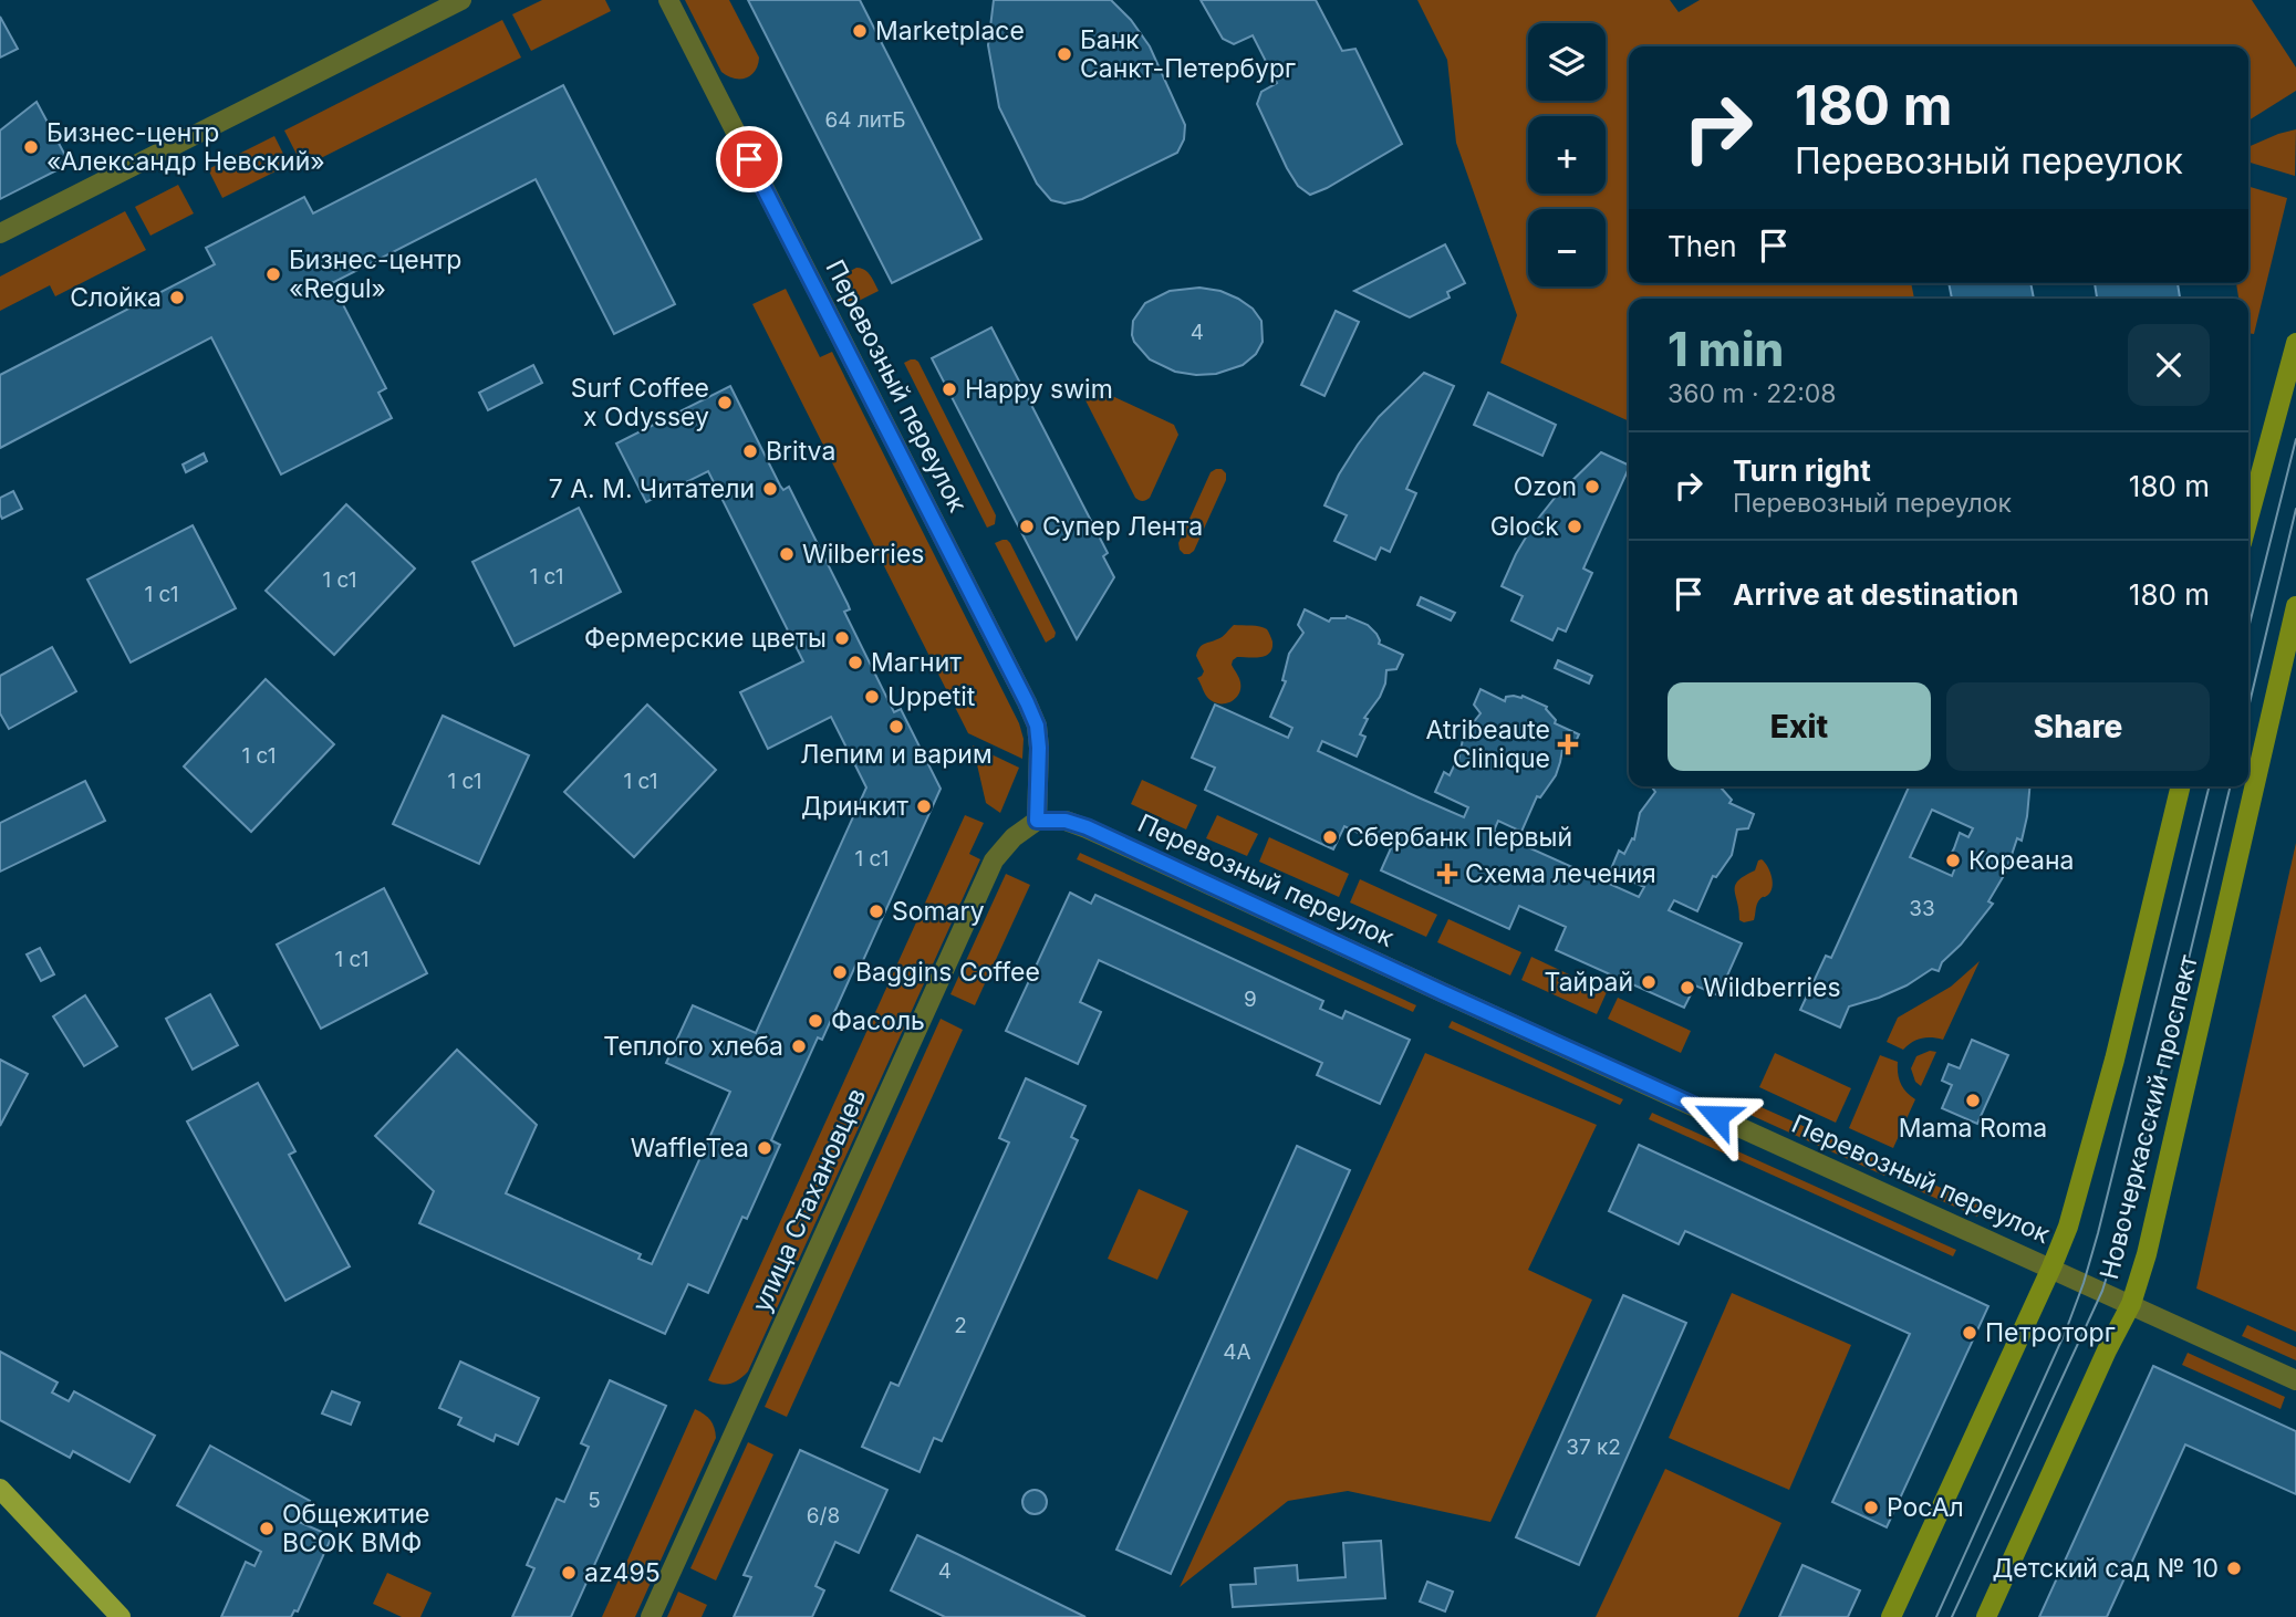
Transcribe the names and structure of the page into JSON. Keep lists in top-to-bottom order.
{
  "streets": {
    "main road": ["Новочеркасский проспект"],
    "street": ["Перевозный переулок", "улица Стахановцев"]
  },
  "crossings": [
    ["Перевозный переулок", "Новочеркасский проспект"],
    ["Перевозный переулок", "улица Стахановцев"]
  ],
  "places": {
    "other": [
      "Marketplace",
      "Банк Санкт-Петербург",
      "Бизнес-центр «Александр Невский»",
      "Бизнес-центр «Regul»",
      "Слойка",
      "Happy swim",
      "Surf Coffee х Odyssey",
      "Britva",
      "Ozon",
      "7 А. М. Читатели",
      "Супер Лента",
      "Glock",
      "Wilberries",
      "Фермерские цветы",
      "Магнит",
      "Uppetit",
      "Лепим и варим",
      "Дринкит",
      "Сбербанк Первый",
      "Кореана",
      "Somary",
      "Baggins Coffee",
      "Тайрай",
      "Wildberries",
      "Фасоль",
      "Теплого хлеба",
      "Mama Roma",
      "WaffleTea",
      "Петроторг",
      "РосАл",
      "Общежитие ВСОК ВМФ",
      "Детский сад № 10",
      "az495"
    ],
    "health": ["Atribeaute Clinique", "Схема лечения"]
  },
  "house_numbers": [
    "64 литБ",
    "4",
    "1 с1",
    "1 с1",
    "1 с1",
    "1 с1",
    "1 с1",
    "1 с1",
    "1 с1",
    "33",
    "1 с1",
    "9",
    "2",
    "4А",
    "37 к2",
    "5",
    "6/8",
    "4"
  ],
  "page": {
    "map_buttons": ["+", "−"],
    "turn": ["180 m", "Перевозный переулок"],
    "then": "Then",
    "heading": ["1 min", "360 m · 22:08"],
    "list": [
      {
        "name": "Turn right",
        "note": "Перевозный переулок",
        "value": "180 m"
      },
      {
        "name": "Arrive at destination",
        "value": "180 m"
      }
    ],
    "buttons": ["Exit", "Share"]
  }
}
